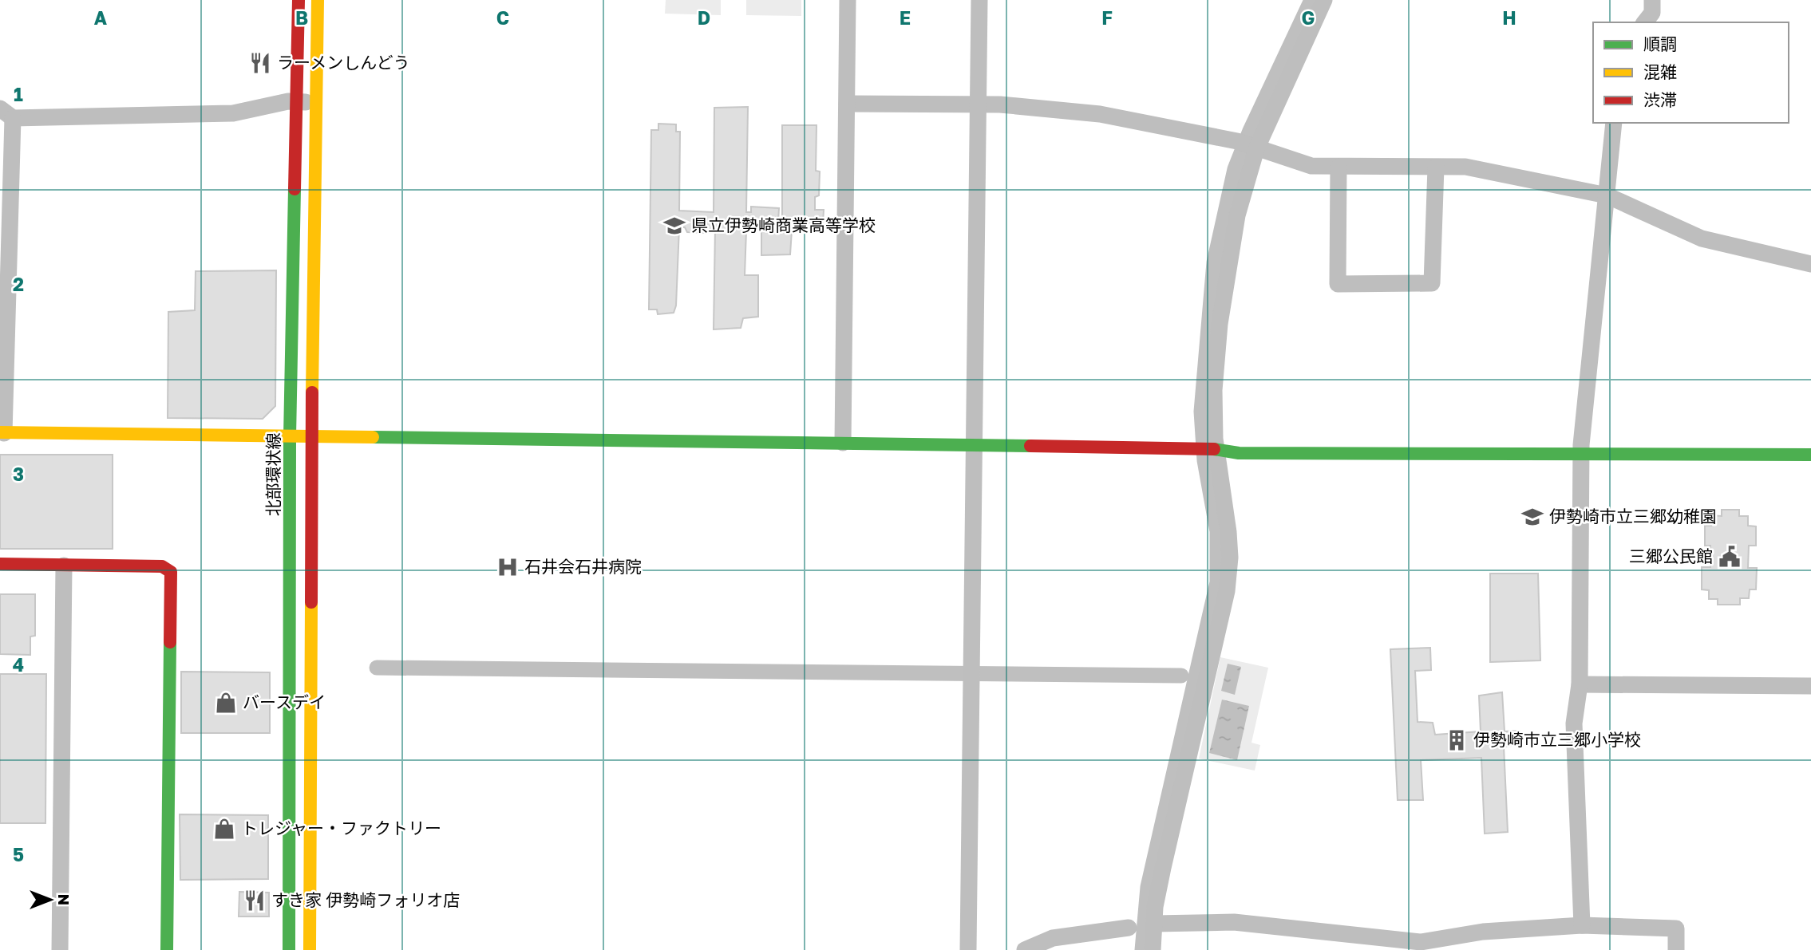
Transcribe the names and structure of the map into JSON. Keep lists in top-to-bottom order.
{
  "streets": {
    "street": ["北部環状線"]
  },
  "places": {
    "restaurant": ["ラーメンしんどう", "すき家 伊勢崎フォリオ店"],
    "school or university": ["県立伊勢崎商業高等学校", "伊勢崎市立三郷幼稚園"],
    "public building": ["三郷公民館"],
    "hospital": ["石井会石井病院"],
    "shop": ["バースデイ", "トレジャー・ファクトリー"],
    "building": ["伊勢崎市立三郷小学校"]
  },
  "legend": ["順調", "混雑", "渋滞"],
  "north": "right",
  "grid": {
    "columns": [
      "A",
      "B",
      "C",
      "D",
      "E",
      "F",
      "G",
      "H"
    ],
    "rows": [
      "1",
      "2",
      "3",
      "4",
      "5"
    ]
  }
}
